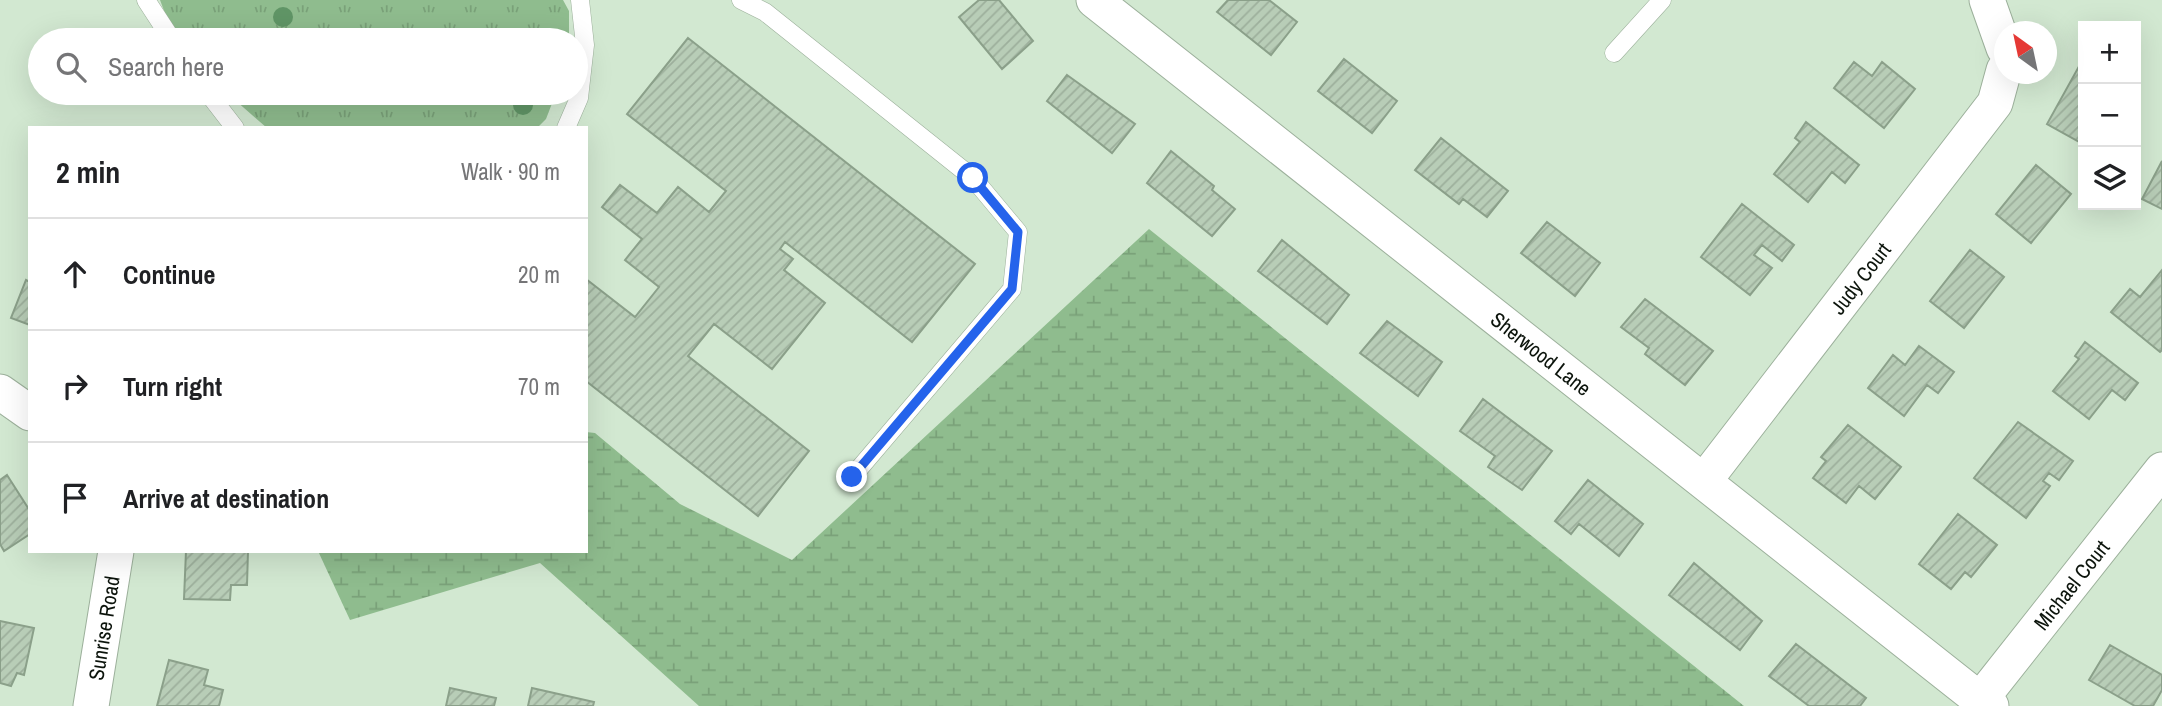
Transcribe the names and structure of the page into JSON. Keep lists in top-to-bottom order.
{
  "streets": {
    "street": [
      "Judy Court",
      "Sherwood Lane",
      "Michael Court",
      "Sunrise Road"
    ]
  },
  "crossings": [
    ["Judy Court", "Sherwood Lane"],
    ["Sherwood Lane", "Michael Court"]
  ],
  "north": "top left",
  "page": {
    "map_buttons": ["+", "−"],
    "search": "Search here",
    "heading": ["2 min", "Walk · 90 m"],
    "list": [
      ["Continue", "20 m"],
      ["Turn right", "70 m"],
      "Arrive at destination"
    ]
  }
}
